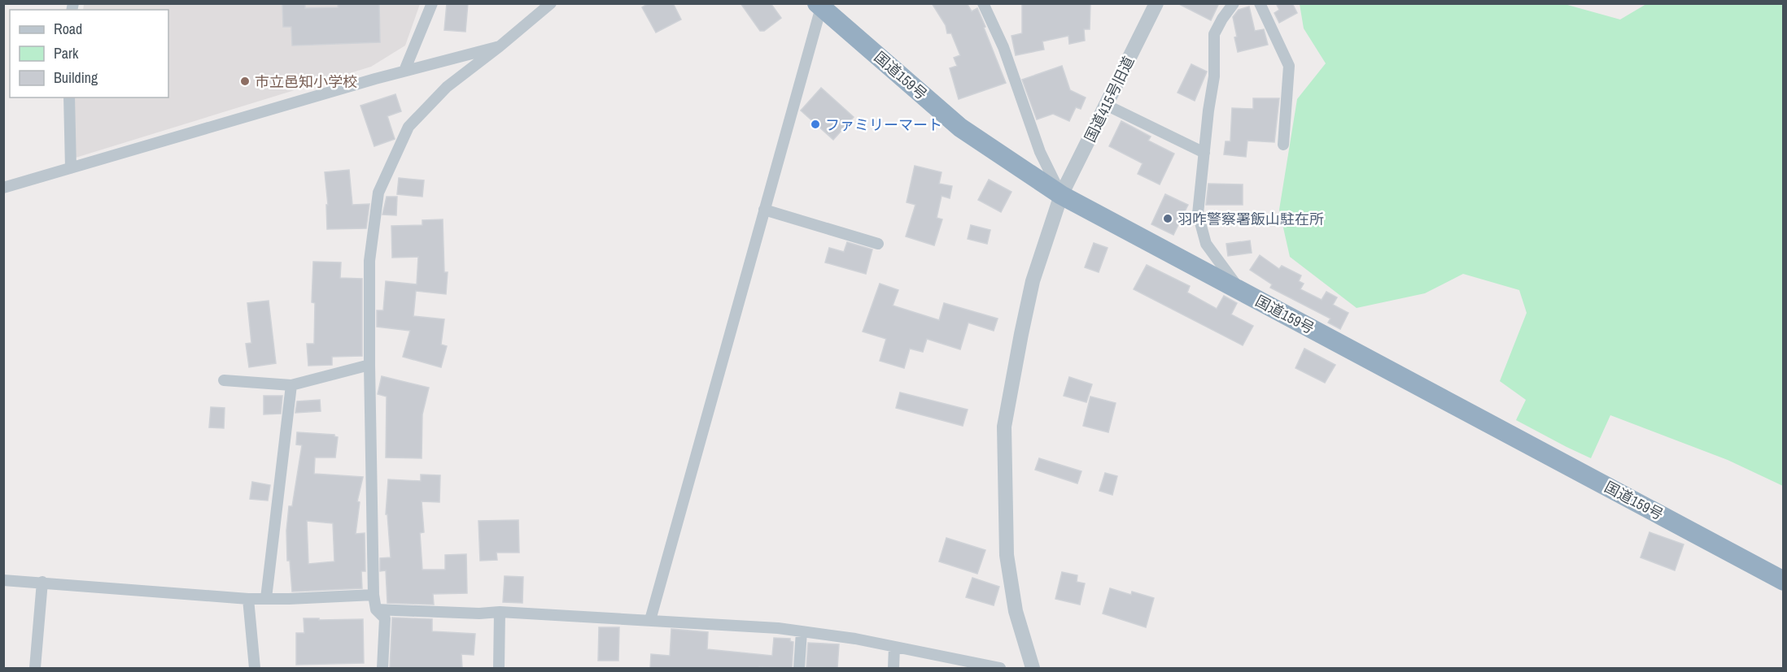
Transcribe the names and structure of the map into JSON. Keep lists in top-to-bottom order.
{
  "streets": {
    "highway": ["国道159号"],
    "street": ["国道415号旧道"]
  },
  "crossings": [
    ["国道159号", "国道415号旧道"]
  ],
  "places": ["市立邑知小学校", "ファミリーマート", "羽咋警察署飯山駐在所"],
  "legend": ["Road", "Park", "Building"]
}
